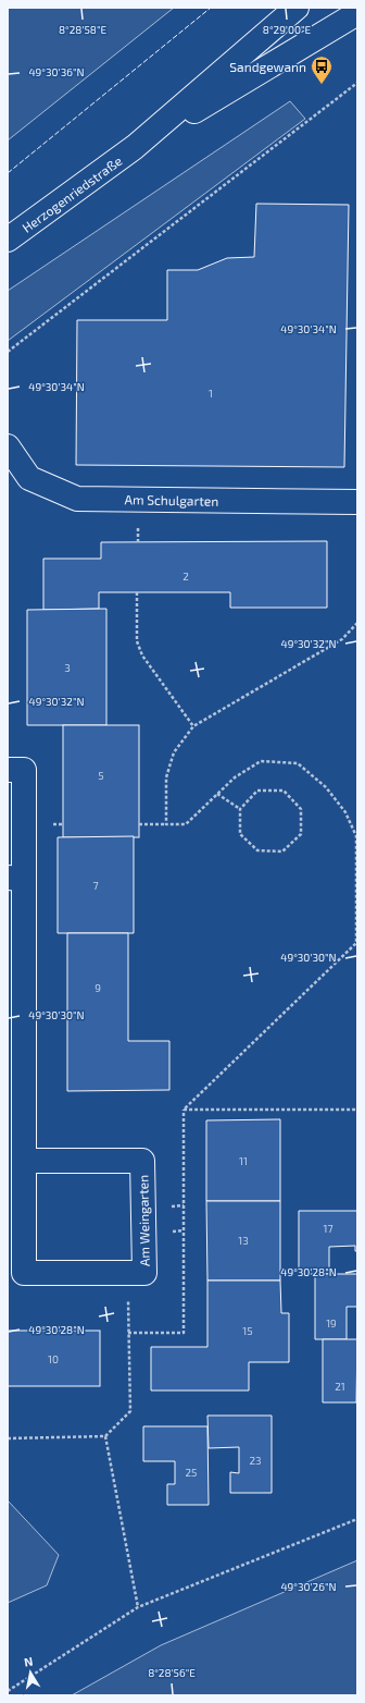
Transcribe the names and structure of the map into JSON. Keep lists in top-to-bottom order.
{
  "streets": {
    "street": ["Herzogenriedstraße", "Am Schulgarten", "Am Weingarten"]
  },
  "places": {
    "bus stop": ["Sandgewann"]
  },
  "house_numbers": [
    "1",
    "2",
    "3",
    "5",
    "7",
    "9",
    "11",
    "17",
    "13",
    "19",
    "15",
    "10",
    "21",
    "23",
    "25"
  ],
  "north": "top",
  "coordinates": [
    "8°28'58\"E",
    "8°29'00\"E",
    "49°30'36\"N",
    "49°30'34\"N",
    "49°30'32\"N",
    "49°30'30\"N",
    "49°30'28\"N",
    "49°30'26\"N",
    "8°28'56\"E"
  ]
}
